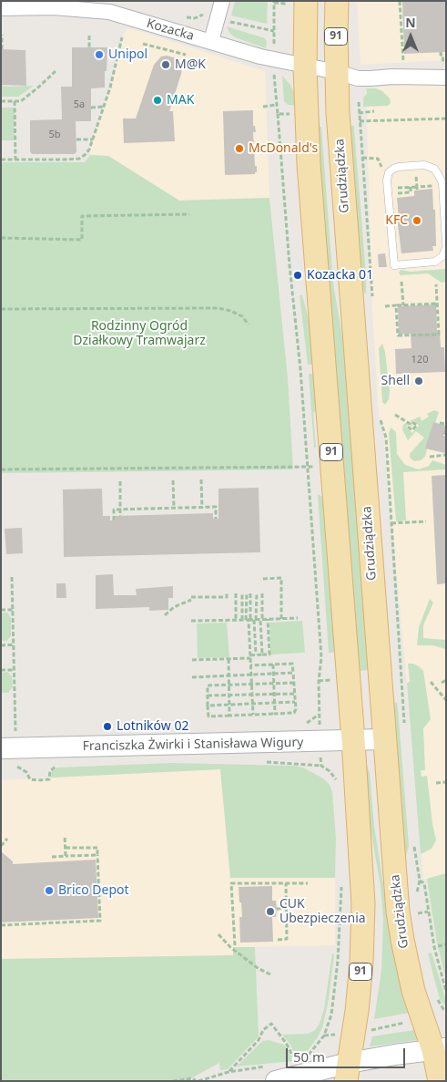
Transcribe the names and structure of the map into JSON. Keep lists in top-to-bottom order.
{
  "streets": {
    "main road": ["91", "Grudziądzka"],
    "street": ["Kozacka", "Franciszka Żwirki i Stanisława Wigury"]
  },
  "crossings": [
    ["Kozacka", "91"],
    ["Kozacka", "Grudziądzka"],
    ["91", "Franciszka Żwirki i Stanisława Wigury"],
    ["Grudziądzka", "Franciszka Żwirki i Stanisława Wigury"]
  ],
  "parks": ["Rodzinny Ogród Działkowy Tramwajarz"],
  "places": [
    "Unipol",
    "M@K",
    "MAK",
    "McDonald's",
    "KFC",
    "Kozacka 01",
    "Shell",
    "Lotników 02",
    "Brico Depot",
    "CUK Ubezpieczenia"
  ],
  "house_numbers": ["5a", "5b", "120"],
  "scale_bar": "50 m",
  "north": "top"
}
